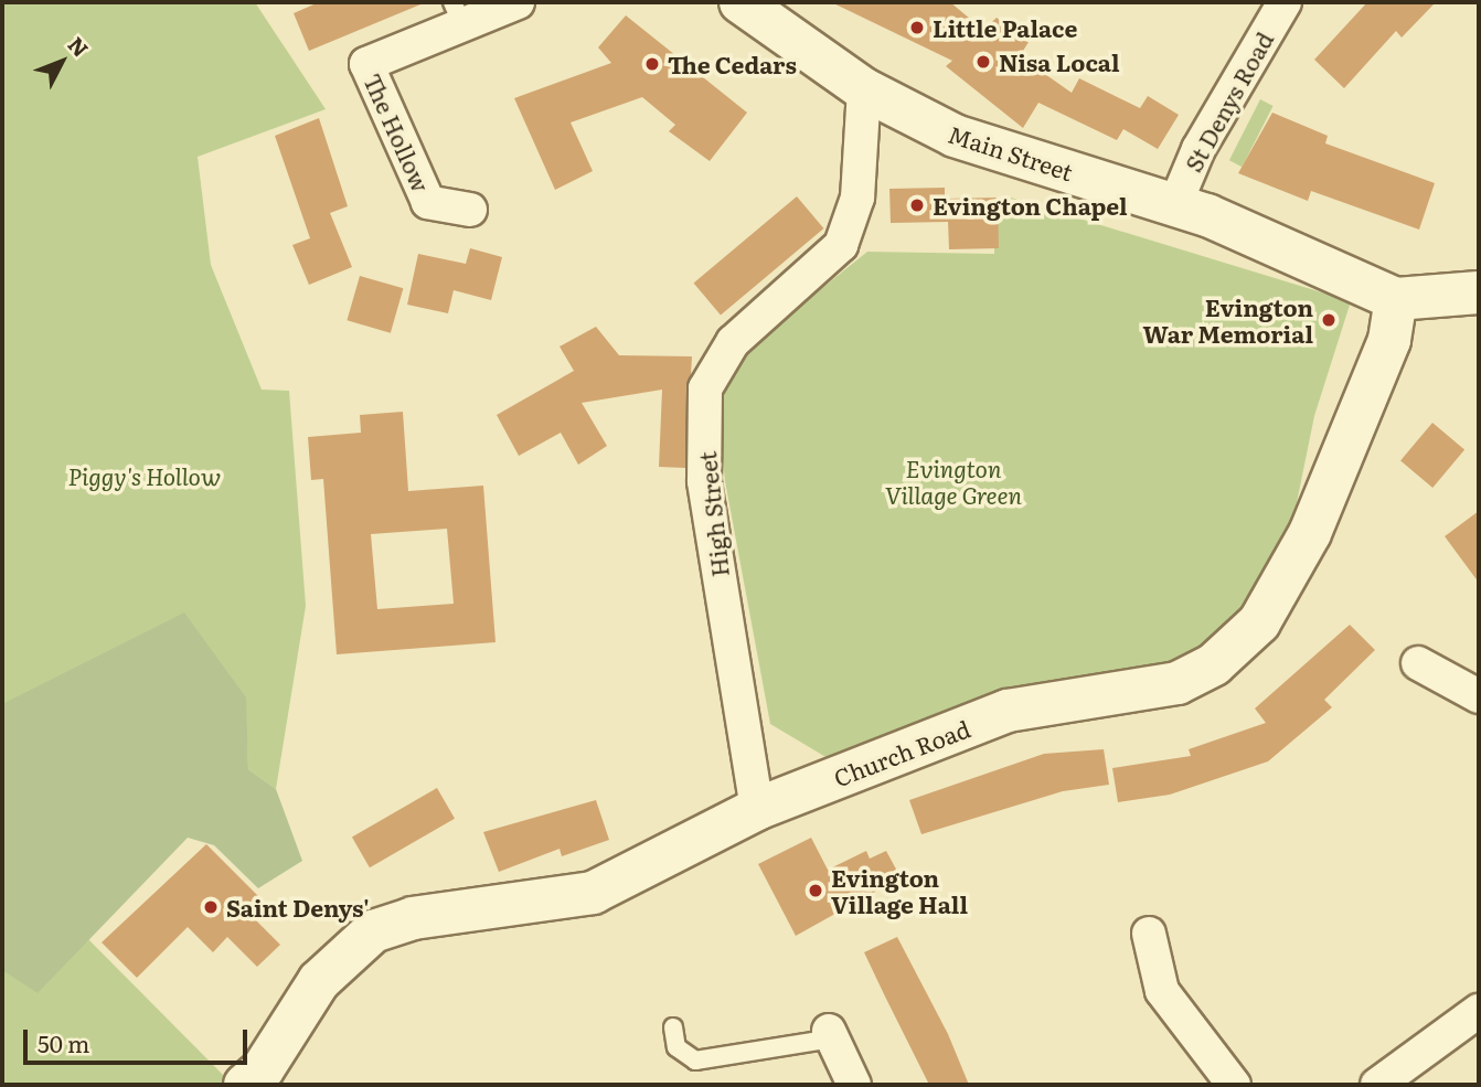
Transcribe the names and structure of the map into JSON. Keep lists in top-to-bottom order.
{
  "streets": {
    "street": [
      "St Denys Road",
      "The Hollow",
      "Main Street",
      "High Street",
      "Church Road"
    ]
  },
  "crossings": [
    ["St Denys Road", "Main Street"],
    ["Main Street", "High Street"],
    ["Main Street", "Church Road"],
    ["High Street", "Church Road"]
  ],
  "parks": ["Evington Village Green", "Piggy's Hollow"],
  "places": [
    "Little Palace",
    "Nisa Local",
    "The Cedars",
    "Evington Chapel",
    "Evington War Memorial",
    "Evington Village Hall",
    "Saint Denys'"
  ],
  "scale_bar": "50 m",
  "north": "top right"
}
